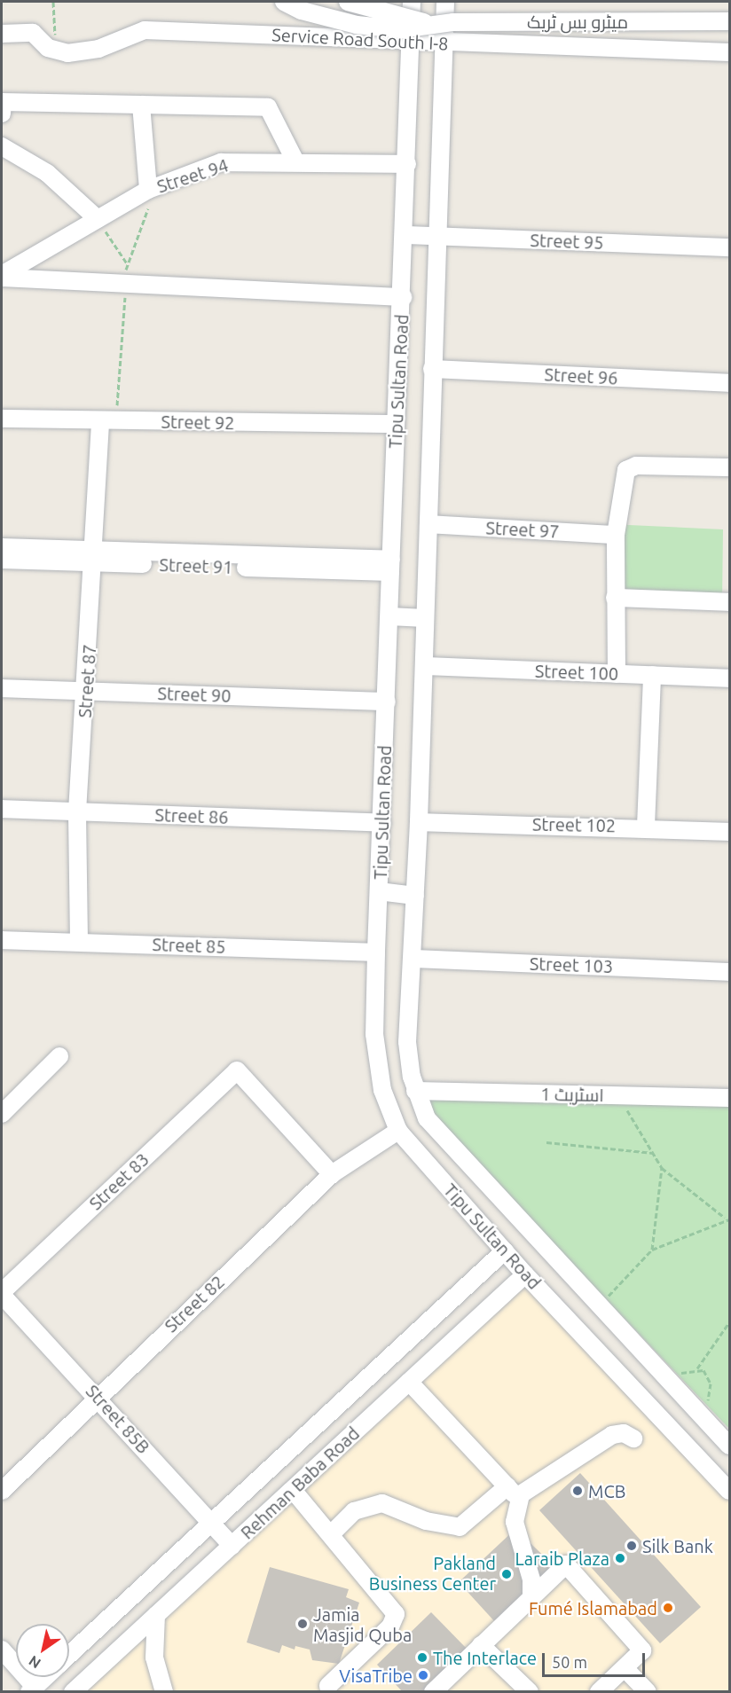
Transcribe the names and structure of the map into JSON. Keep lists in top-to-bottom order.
{
  "streets": {
    "street": [
      "میٹرو بس ٹریک",
      "Service Road South I-8",
      "Street 94",
      "Street 95",
      "Street 96",
      "Tipu Sultan Road",
      "Street 92",
      "Street 97",
      "Street 91",
      "Street 100",
      "Street 87",
      "Street 90",
      "Street 86",
      "Street 102",
      "Street 85",
      "Street 103",
      "اسٹریٹ 1",
      "Street 83",
      "Street 82",
      "Street 85B",
      "Rehman Baba Road"
    ]
  },
  "crossings": [
    ["Service Road South I-8", "Tipu Sultan Road"],
    ["Street 94", "Tipu Sultan Road"],
    ["Street 95", "Tipu Sultan Road"],
    ["Street 96", "Tipu Sultan Road"],
    ["Tipu Sultan Road", "Street 92"],
    ["Tipu Sultan Road", "Street 97"],
    ["Tipu Sultan Road", "Street 91"],
    ["Tipu Sultan Road", "Street 100"],
    ["Tipu Sultan Road", "Street 90"],
    ["Tipu Sultan Road", "Street 86"],
    ["Tipu Sultan Road", "Street 102"],
    ["Tipu Sultan Road", "Street 85"],
    ["Tipu Sultan Road", "Street 103"],
    ["Tipu Sultan Road", "اسٹریٹ 1"],
    ["Tipu Sultan Road", "Street 82"],
    ["Tipu Sultan Road", "Rehman Baba Road"],
    ["Street 92", "Street 87"],
    ["Street 91", "Street 87"],
    ["Street 87", "Street 90"],
    ["Street 87", "Street 86"],
    ["Street 87", "Street 85"],
    ["Street 83", "Street 82"],
    ["Street 83", "Street 85B"],
    ["Street 82", "Street 85B"],
    ["Street 85B", "Rehman Baba Road"]
  ],
  "places": [
    "MCB",
    "Silk Bank",
    "Laraib Plaza",
    "Pakland Business Center",
    "Fumé Islamabad",
    "Jamia Masjid Quba",
    "The Interlace",
    "VisaTribe"
  ],
  "scale_bar": "50 m",
  "north": "bottom left"
}
